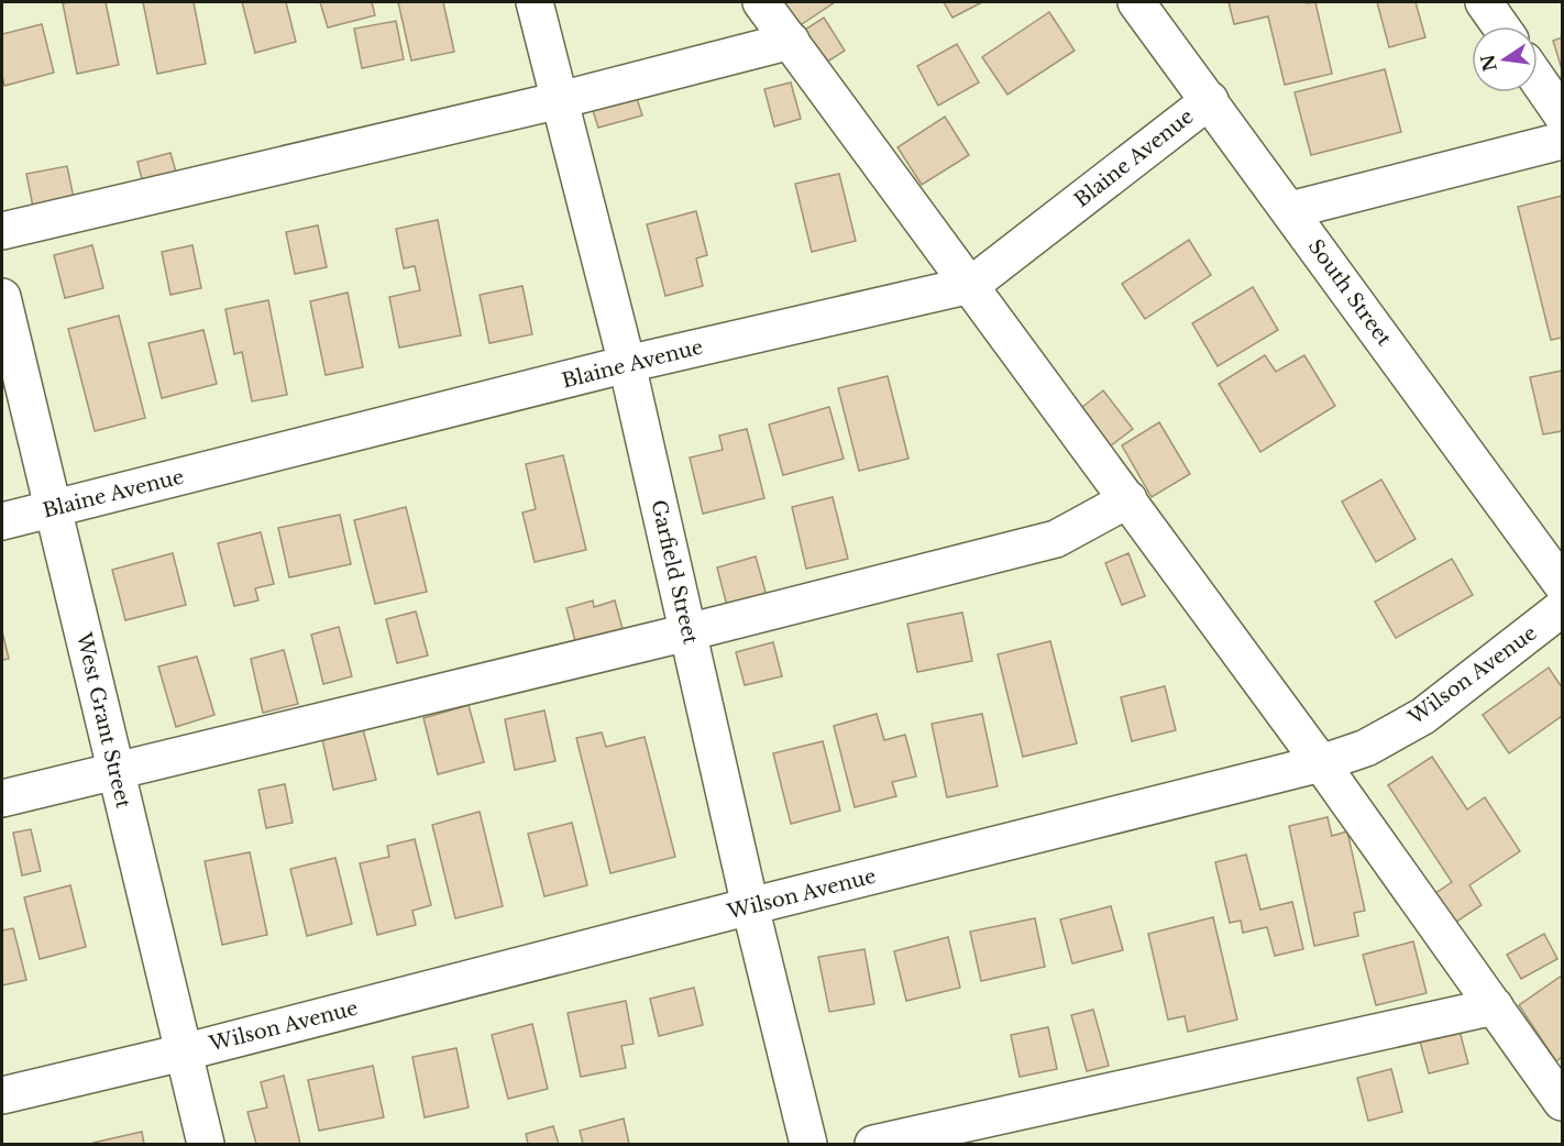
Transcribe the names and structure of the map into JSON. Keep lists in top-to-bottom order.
{
  "streets": {
    "street": [
      "Blaine Avenue",
      "South Street",
      "Garfield Street",
      "Wilson Avenue",
      "West Grant Street"
    ]
  },
  "crossings": [
    ["Blaine Avenue", "South Street"],
    ["Blaine Avenue", "Garfield Street"],
    ["Blaine Avenue", "West Grant Street"],
    ["Garfield Street", "Wilson Avenue"],
    ["Wilson Avenue", "West Grant Street"]
  ],
  "north": "left"
}
